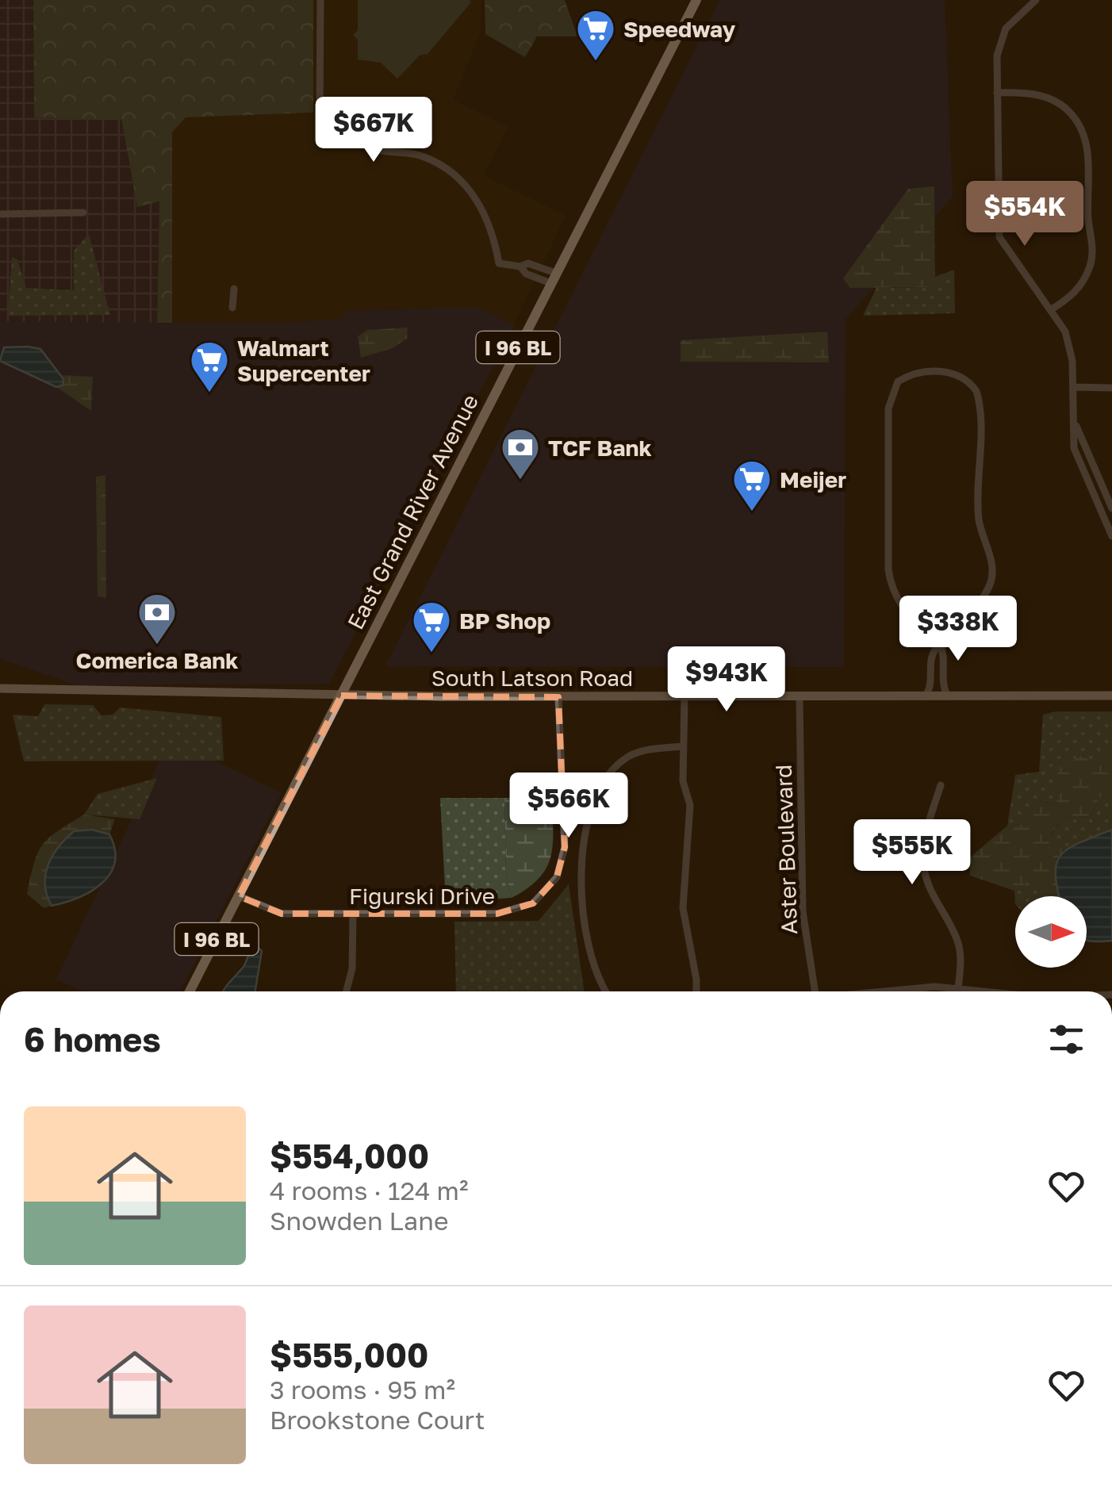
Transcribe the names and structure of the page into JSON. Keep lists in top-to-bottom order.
{
  "streets": {
    "main road": ["I 96 BL", "East Grand River Avenue", "South Latson Road"],
    "street": ["Aster Boulevard", "Figurski Drive"]
  },
  "crossings": [
    ["East Grand River Avenue", "South Latson Road"],
    ["East Grand River Avenue", "Figurski Drive"],
    ["South Latson Road", "Aster Boulevard"],
    ["South Latson Road", "Figurski Drive"]
  ],
  "places": {
    "supermarket": [
      "Speedway",
      "Walmart Supercenter",
      "Meijer",
      "BP Shop"
    ],
    "bank": ["TCF Bank", "Comerica Bank"]
  },
  "north": "right",
  "page": {
    "price": [
      "$667K",
      "$554K",
      "$338K",
      "$943K",
      "$566K",
      "$555K"
    ],
    "heading": "6 homes",
    "list": [
      {
        "name": "$554,000",
        "note": "4 rooms · 124 m² · Snowden Lane"
      },
      {
        "name": "$555,000",
        "note": "3 rooms · 95 m² · Brookstone Court"
      }
    ]
  }
}
